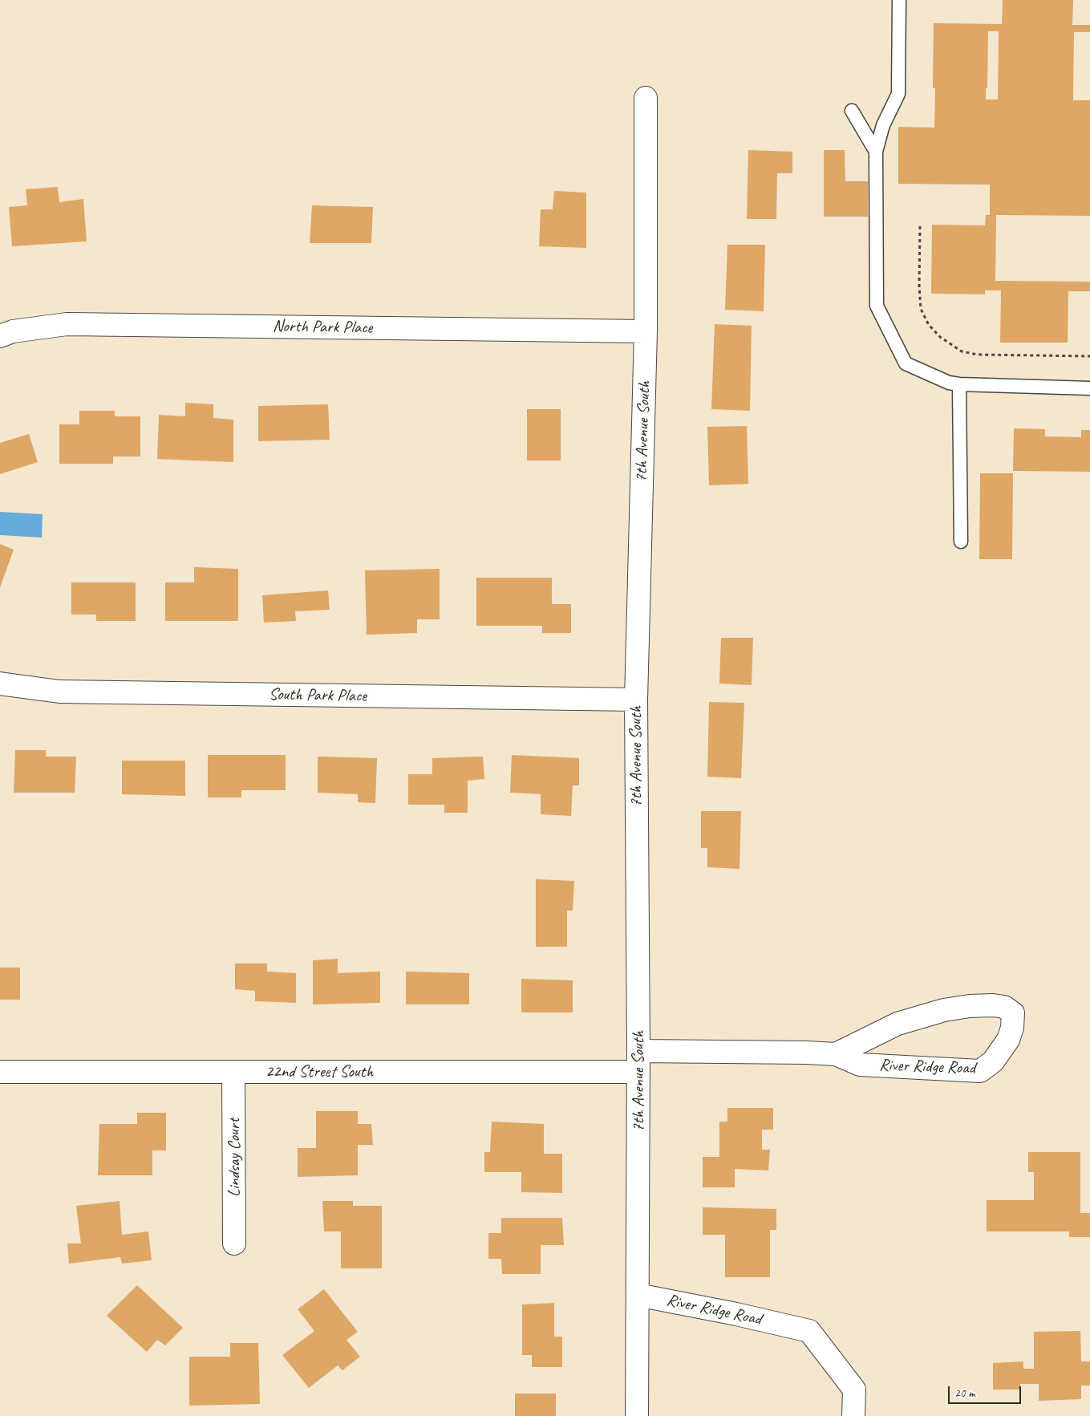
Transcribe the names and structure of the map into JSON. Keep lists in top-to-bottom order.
{
  "streets": {
    "street": [
      "North Park Place",
      "7th Avenue South",
      "South Park Place",
      "River Ridge Road",
      "22nd Street South",
      "Lindsay Court"
    ]
  },
  "crossings": [
    ["North Park Place", "7th Avenue South"],
    ["7th Avenue South", "South Park Place"],
    ["7th Avenue South", "River Ridge Road"],
    ["7th Avenue South", "22nd Street South"],
    ["22nd Street South", "Lindsay Court"]
  ],
  "scale_bar": "20 m"
}
